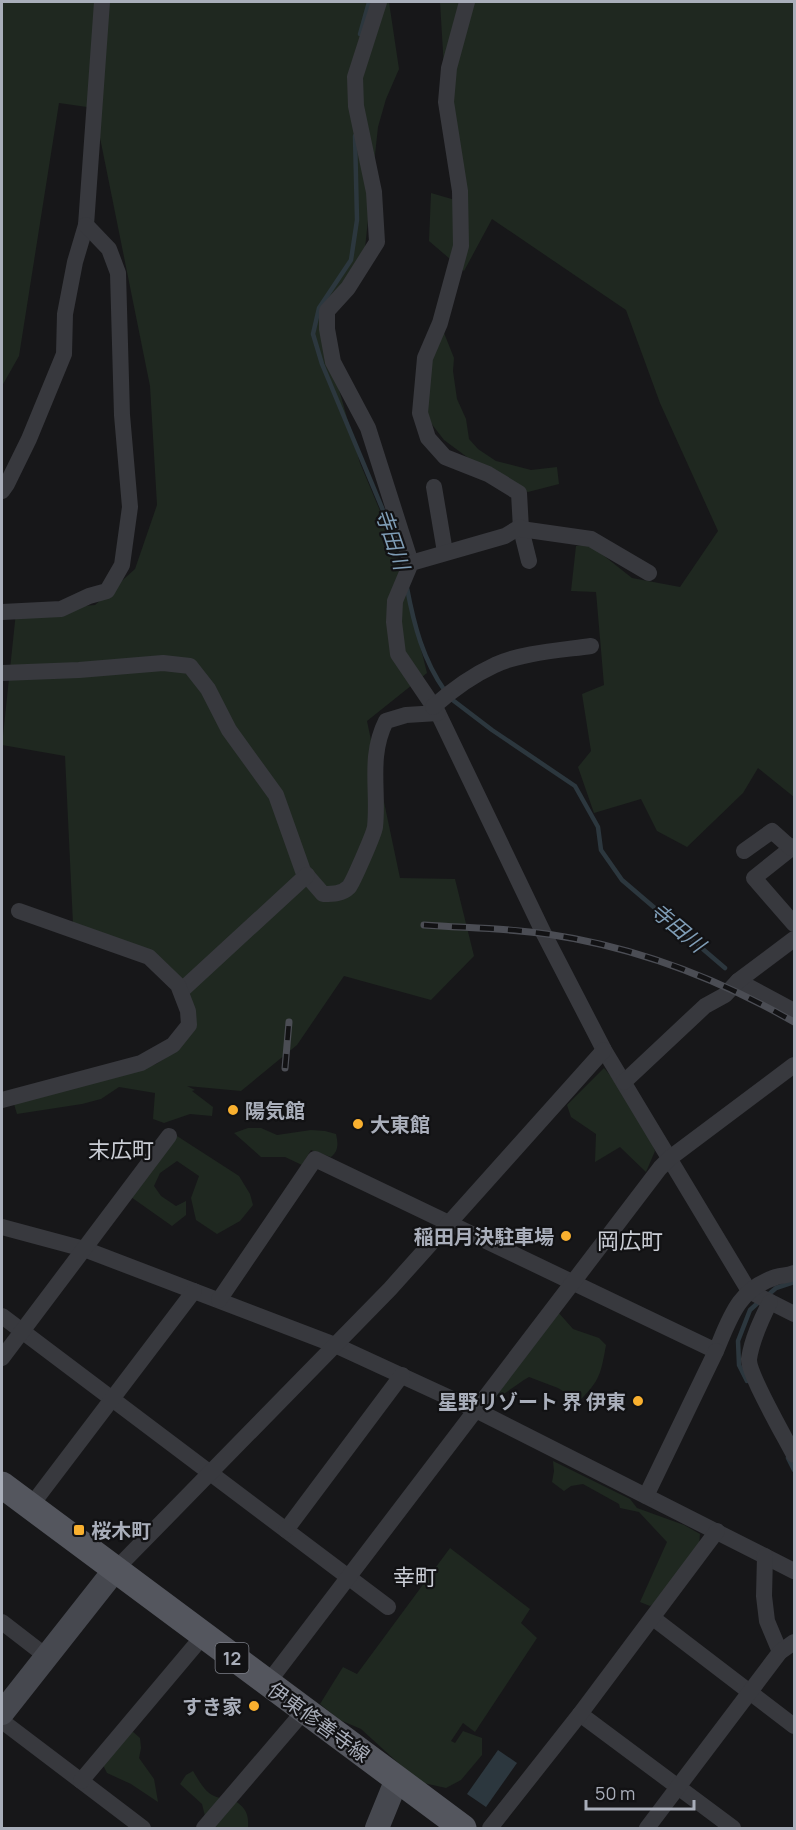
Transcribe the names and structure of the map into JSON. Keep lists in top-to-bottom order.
{
  "streets": {
    "main road": ["12", "伊東修善寺線"]
  },
  "districts": ["末広町", "岡広町", "幸町"],
  "water": ["寺田川"],
  "places": {
    "other": [
      "陽気館",
      "大東館",
      "稲田月決駐車場",
      "星野リゾート 界 伊東",
      "すき家"
    ],
    "transit": ["桜木町"]
  },
  "scale_bar": "50 m"
}
